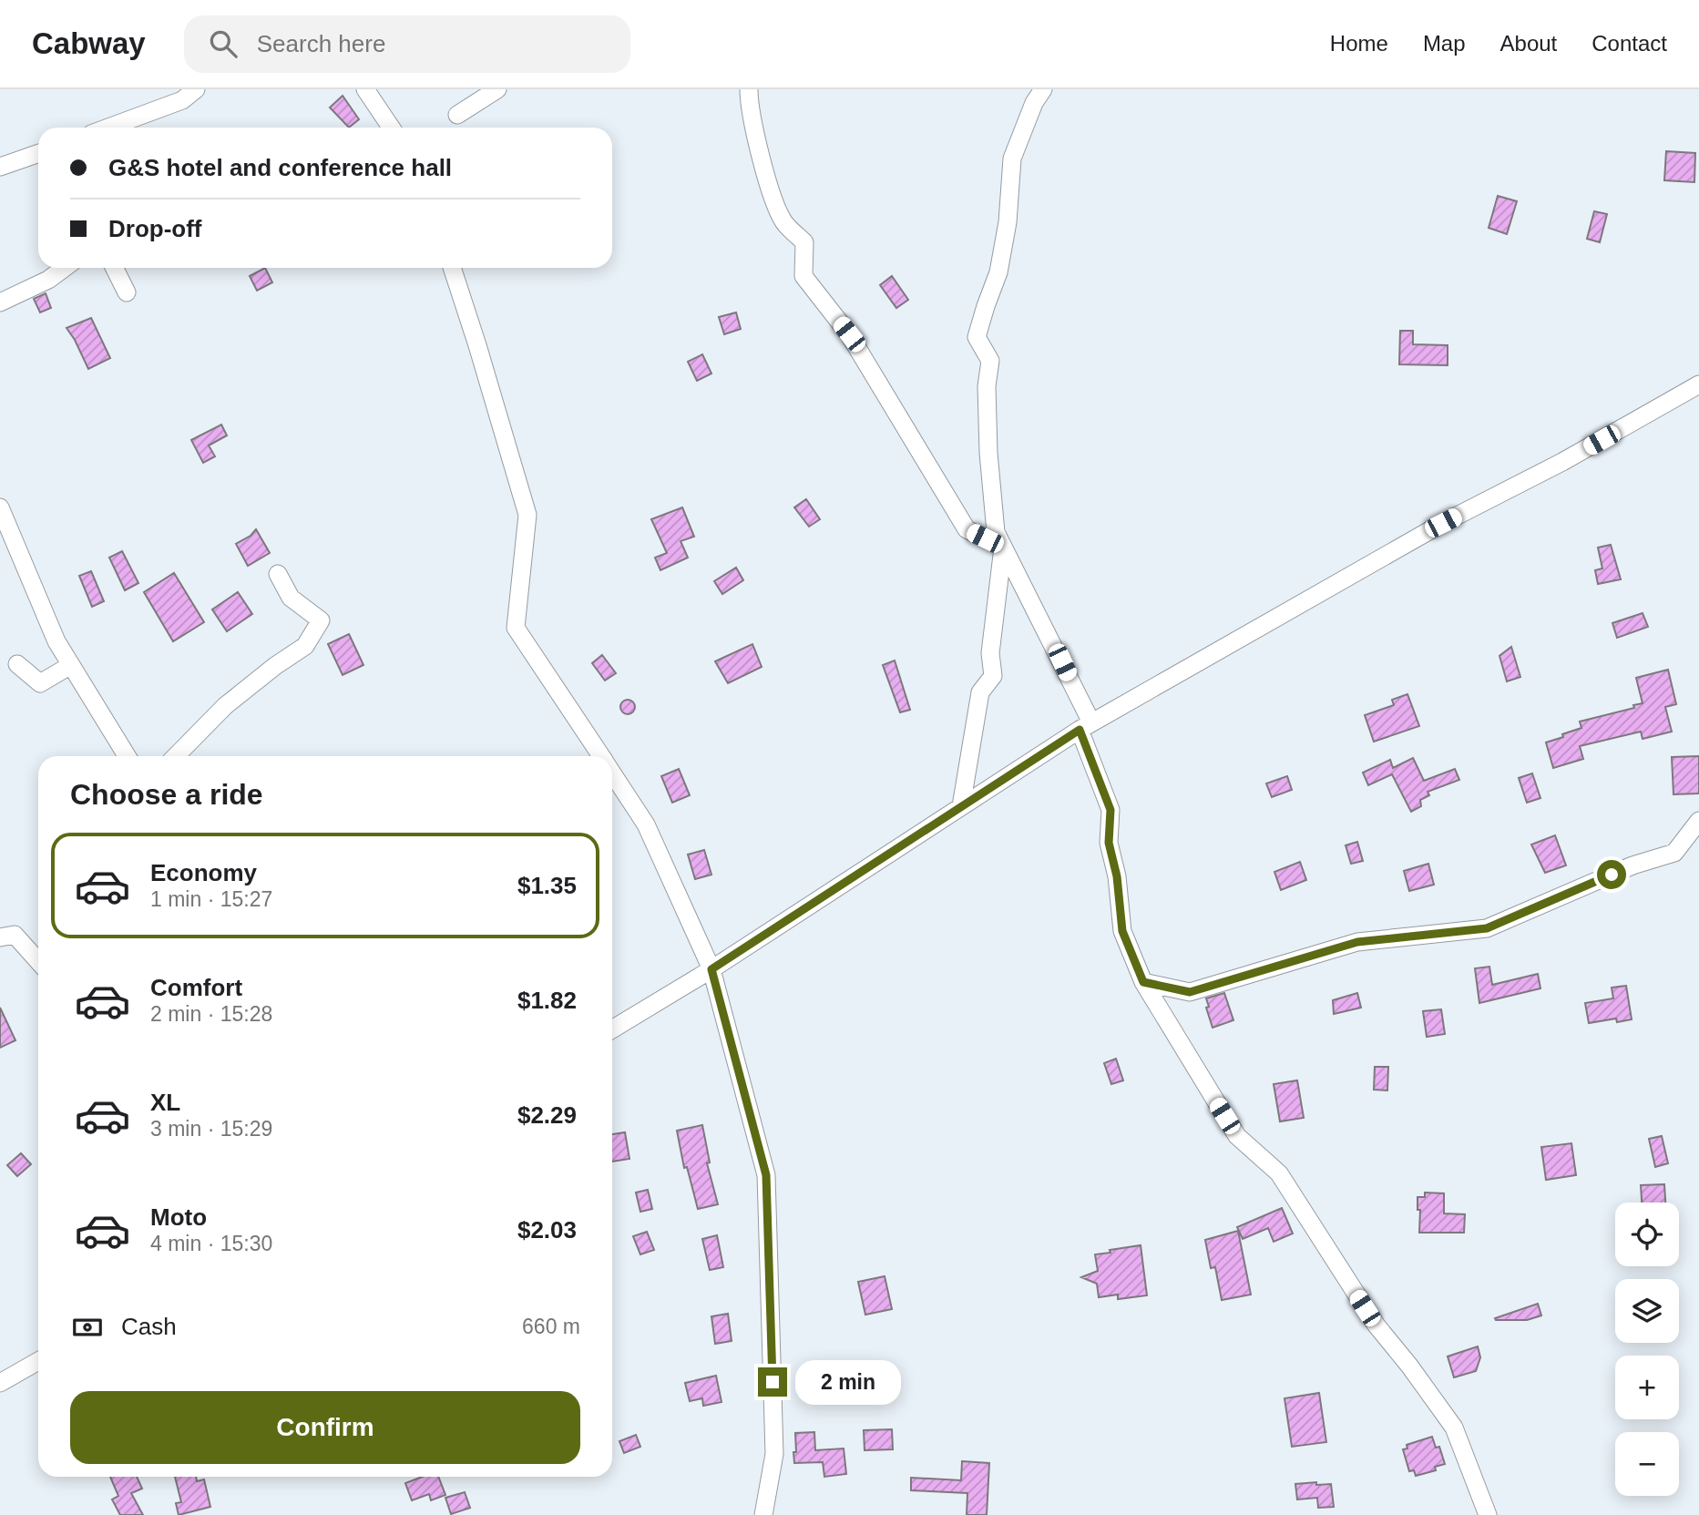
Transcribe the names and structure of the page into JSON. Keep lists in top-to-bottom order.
{
  "page": {
    "header": "Cabway",
    "search": "Search here",
    "nav": [
      "Home",
      "Map",
      "About",
      "Contact"
    ],
    "banner": ["G&S hotel and conference hall", "Drop-off"],
    "heading": "Choose a ride",
    "list": [
      {
        "name": "Economy",
        "note": "1 min · 15:27",
        "value": "$1.35"
      },
      {
        "name": "Comfort",
        "note": "2 min · 15:28",
        "value": "$1.82"
      },
      {
        "name": "XL",
        "note": "3 min · 15:29",
        "value": "$2.29"
      },
      {
        "name": "Moto",
        "note": "4 min · 15:30",
        "value": "$2.03"
      }
    ],
    "map_buttons": ["+", "−"],
    "pay": ["Cash", "660 m"],
    "bubble": "2 min",
    "buttons": "Confirm"
  }
}
